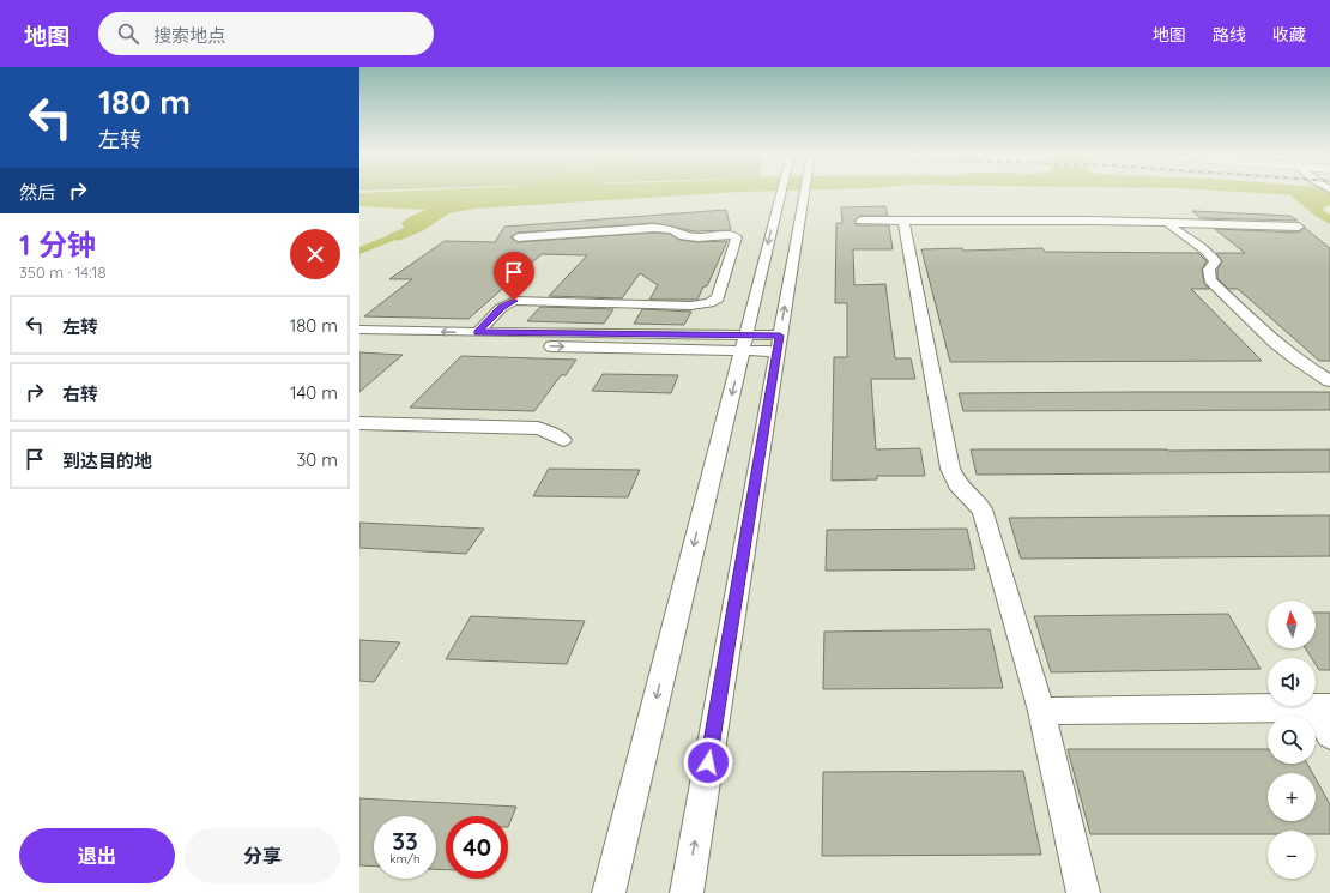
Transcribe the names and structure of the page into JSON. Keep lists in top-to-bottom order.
{
  "north": "top",
  "page": {
    "header": "地图",
    "search": "搜索地点",
    "nav": ["地图", "路线", "收藏"],
    "turn": ["180 m", "左转"],
    "then": "然后",
    "heading": ["1 分钟", "350 m · 14:18"],
    "list": [
      {
        "name": "左转",
        "value": "180 m"
      },
      {
        "name": "右转",
        "value": "140 m"
      },
      {
        "name": "到达目的地",
        "value": "30 m"
      }
    ],
    "map_buttons": ["+", "−"],
    "speed": "33 km/h",
    "limit": "40",
    "buttons": ["退出", "分享"]
  }
}
